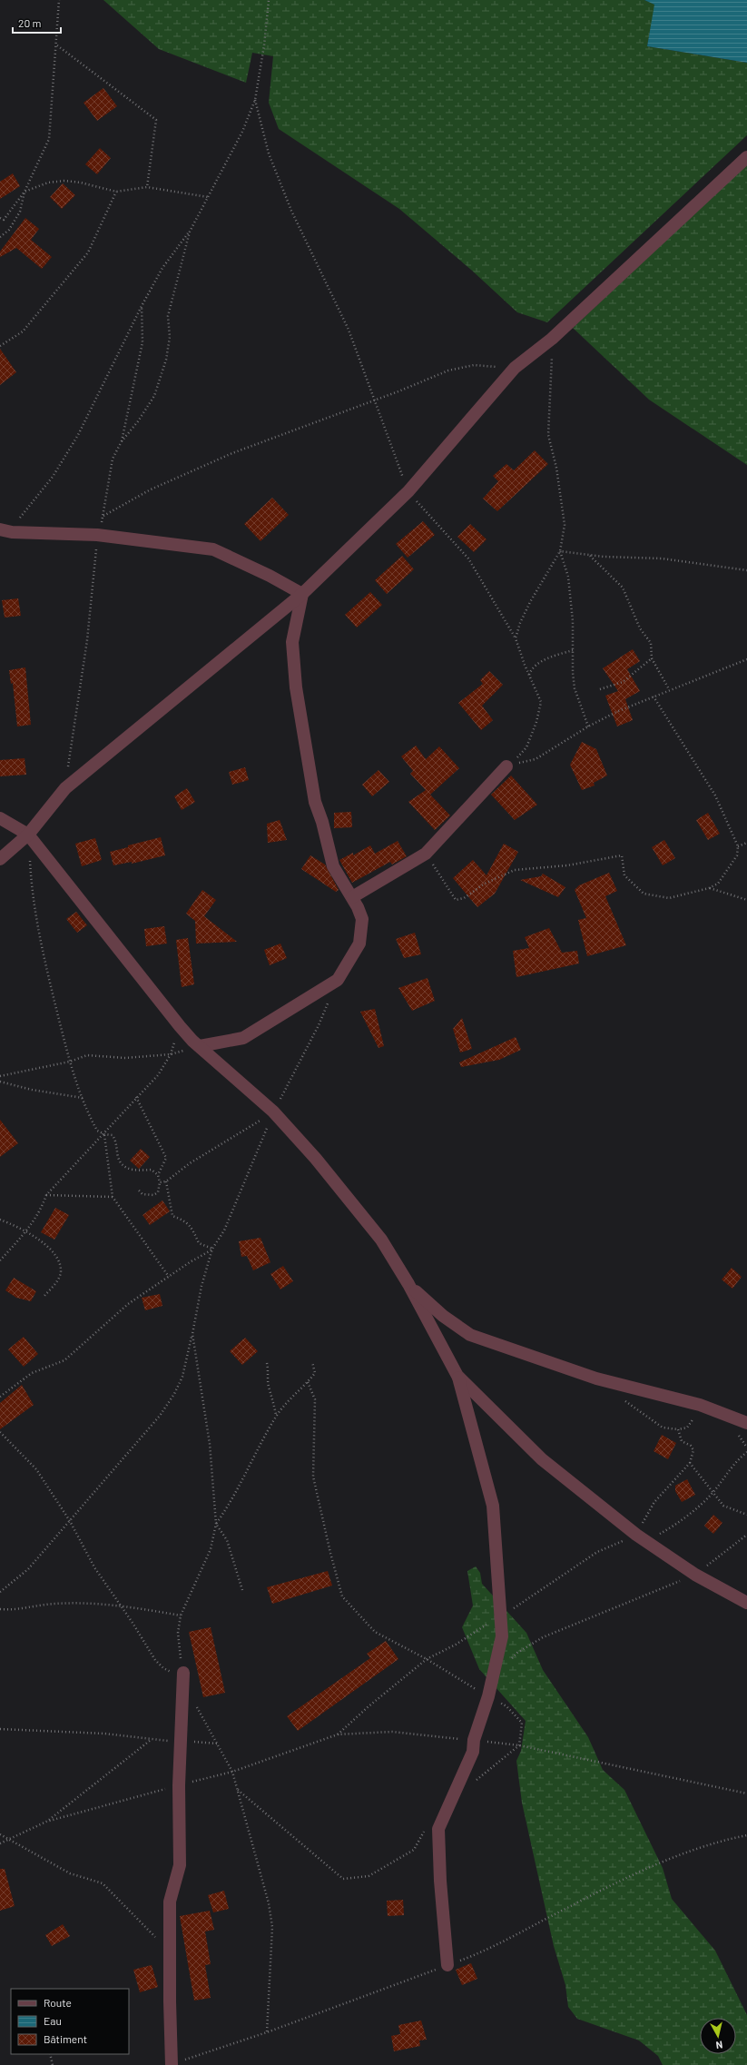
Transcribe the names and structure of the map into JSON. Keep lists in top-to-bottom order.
{
  "legend": ["Route", "Eau", "Bâtiment"],
  "scale_bar": "20 m",
  "north": "bottom"
}
